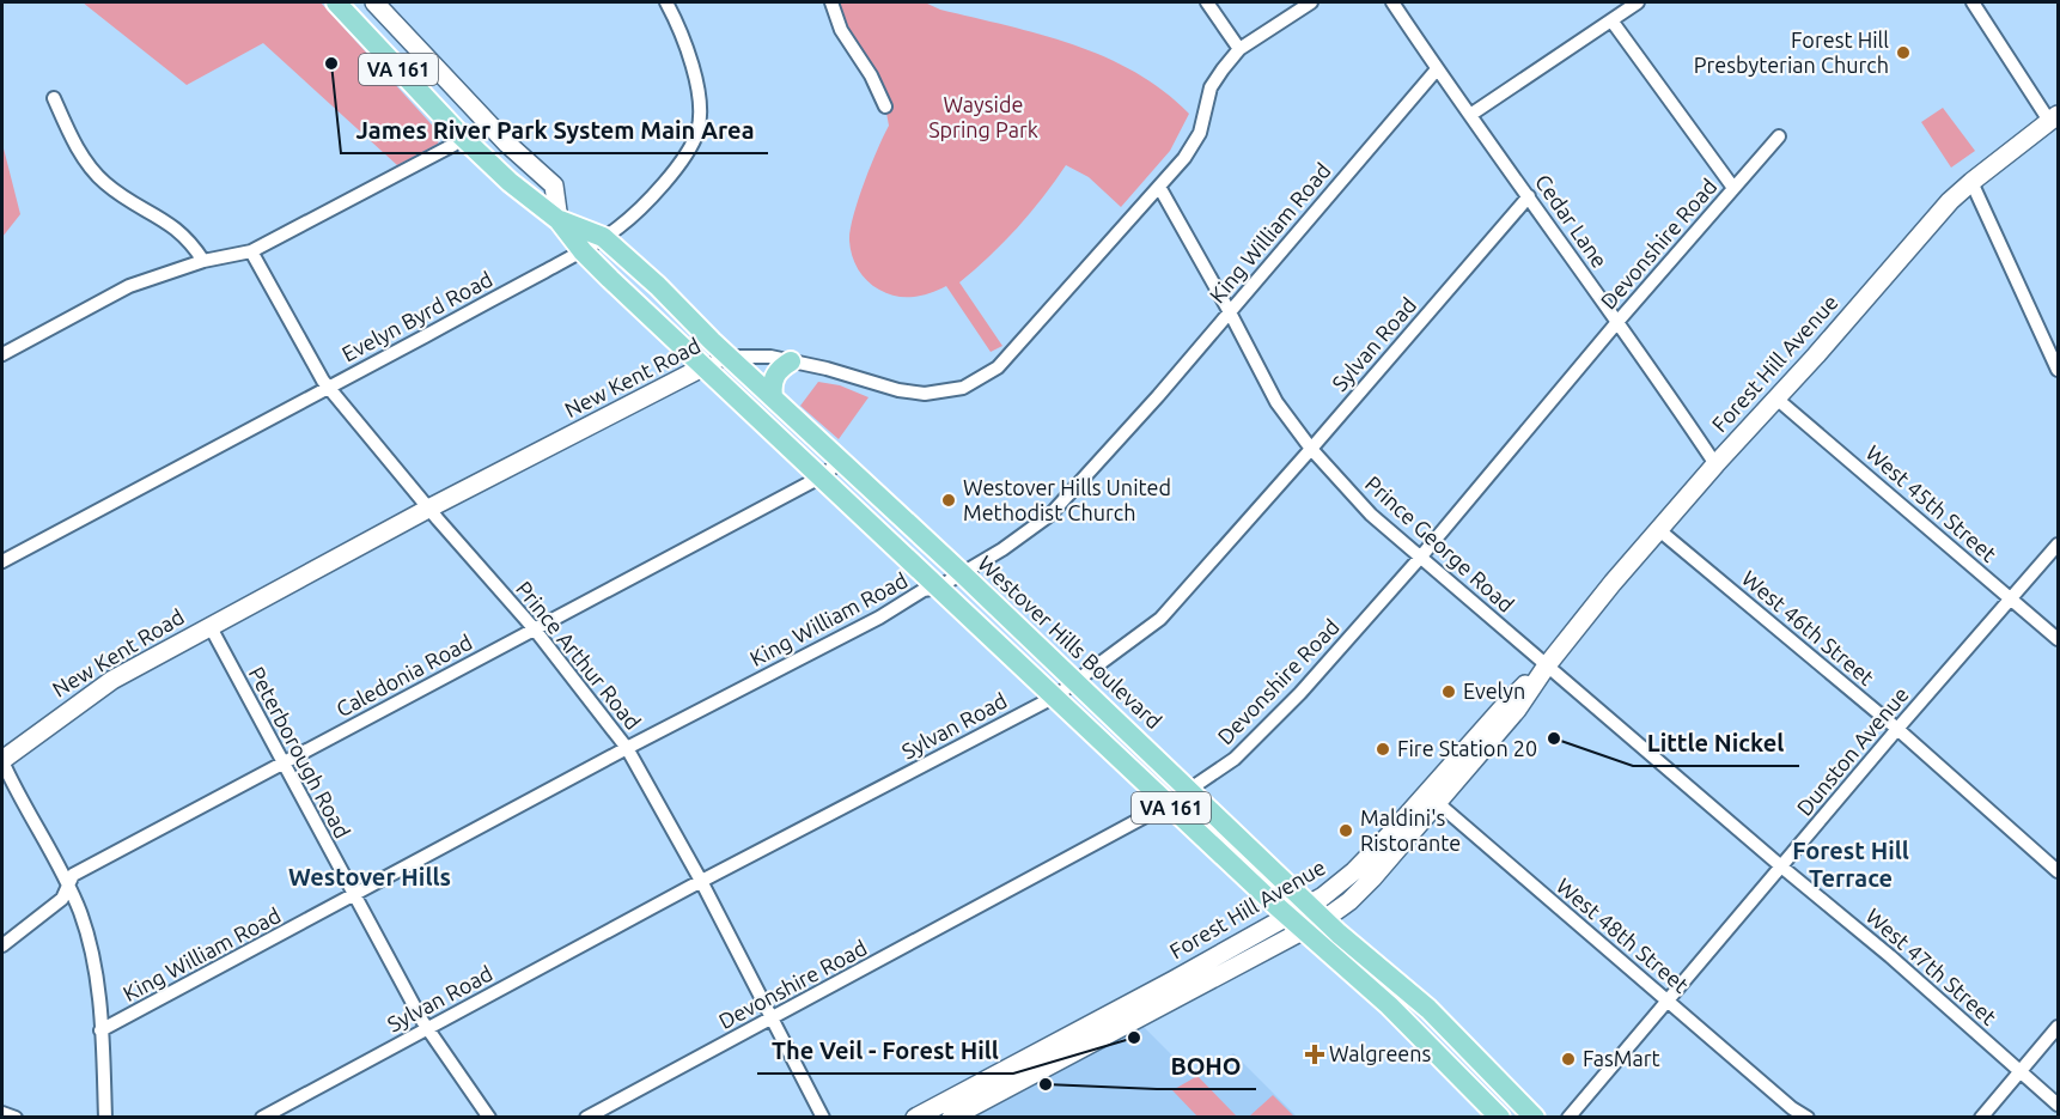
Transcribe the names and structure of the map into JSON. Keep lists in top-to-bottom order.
{
  "streets": {
    "main road": [
      "VA 161",
      "Forest Hill Avenue",
      "New Kent Road",
      "Westover Hills Boulevard"
    ],
    "street": [
      "Cedar Lane",
      "King William Road",
      "Devonshire Road",
      "Evelyn Byrd Road",
      "Sylvan Road",
      "West 45th Street",
      "Prince George Road",
      "West 46th Street",
      "Prince Arthur Road",
      "Caledonia Road",
      "Dunston Avenue",
      "Peterborough Road",
      "West 48th Street",
      "West 47th Street"
    ]
  },
  "crossings": [
    ["Cedar Lane", "King William Road"],
    ["Cedar Lane", "Devonshire Road"],
    ["Cedar Lane", "Sylvan Road"],
    ["Cedar Lane", "Forest Hill Avenue"],
    ["King William Road", "Prince George Road"],
    ["King William Road", "Westover Hills Boulevard"],
    ["King William Road", "Prince Arthur Road"],
    ["King William Road", "Peterborough Road"],
    ["Devonshire Road", "Prince George Road"],
    ["Devonshire Road", "Westover Hills Boulevard"],
    ["Devonshire Road", "Prince Arthur Road"],
    ["Evelyn Byrd Road", "Westover Hills Boulevard"],
    ["Evelyn Byrd Road", "Prince Arthur Road"],
    ["Sylvan Road", "Prince George Road"],
    ["Sylvan Road", "Westover Hills Boulevard"],
    ["Sylvan Road", "Prince Arthur Road"],
    ["Sylvan Road", "Peterborough Road"],
    ["Forest Hill Avenue", "West 45th Street"],
    ["Forest Hill Avenue", "Prince George Road"],
    ["Forest Hill Avenue", "West 46th Street"],
    ["Forest Hill Avenue", "Westover Hills Boulevard"],
    ["Forest Hill Avenue", "West 48th Street"],
    ["Forest Hill Avenue", "West 47th Street"],
    ["New Kent Road", "Prince George Road"],
    ["New Kent Road", "Westover Hills Boulevard"],
    ["New Kent Road", "Prince Arthur Road"],
    ["New Kent Road", "Peterborough Road"],
    ["West 45th Street", "Dunston Avenue"],
    ["Prince George Road", "West 47th Street"],
    ["West 46th Street", "Dunston Avenue"],
    ["Westover Hills Boulevard", "Caledonia Road"],
    ["Prince Arthur Road", "Caledonia Road"],
    ["Caledonia Road", "Peterborough Road"],
    ["Dunston Avenue", "West 48th Street"],
    ["Dunston Avenue", "West 47th Street"]
  ],
  "districts": ["Forest Hill Terrace", "Westover Hills"],
  "parks": ["Wayside Spring Park"],
  "places": {
    "other": [
      "Forest Hill Presbyterian Church",
      "James River Park System Main Area",
      "Westover Hills United Methodist Church",
      "Evelyn",
      "Little Nickel",
      "Fire Station 20",
      "Maldini's Ristorante",
      "The Veil - Forest Hill",
      "FasMart",
      "BOHO"
    ],
    "health": ["Walgreens"]
  }
}
